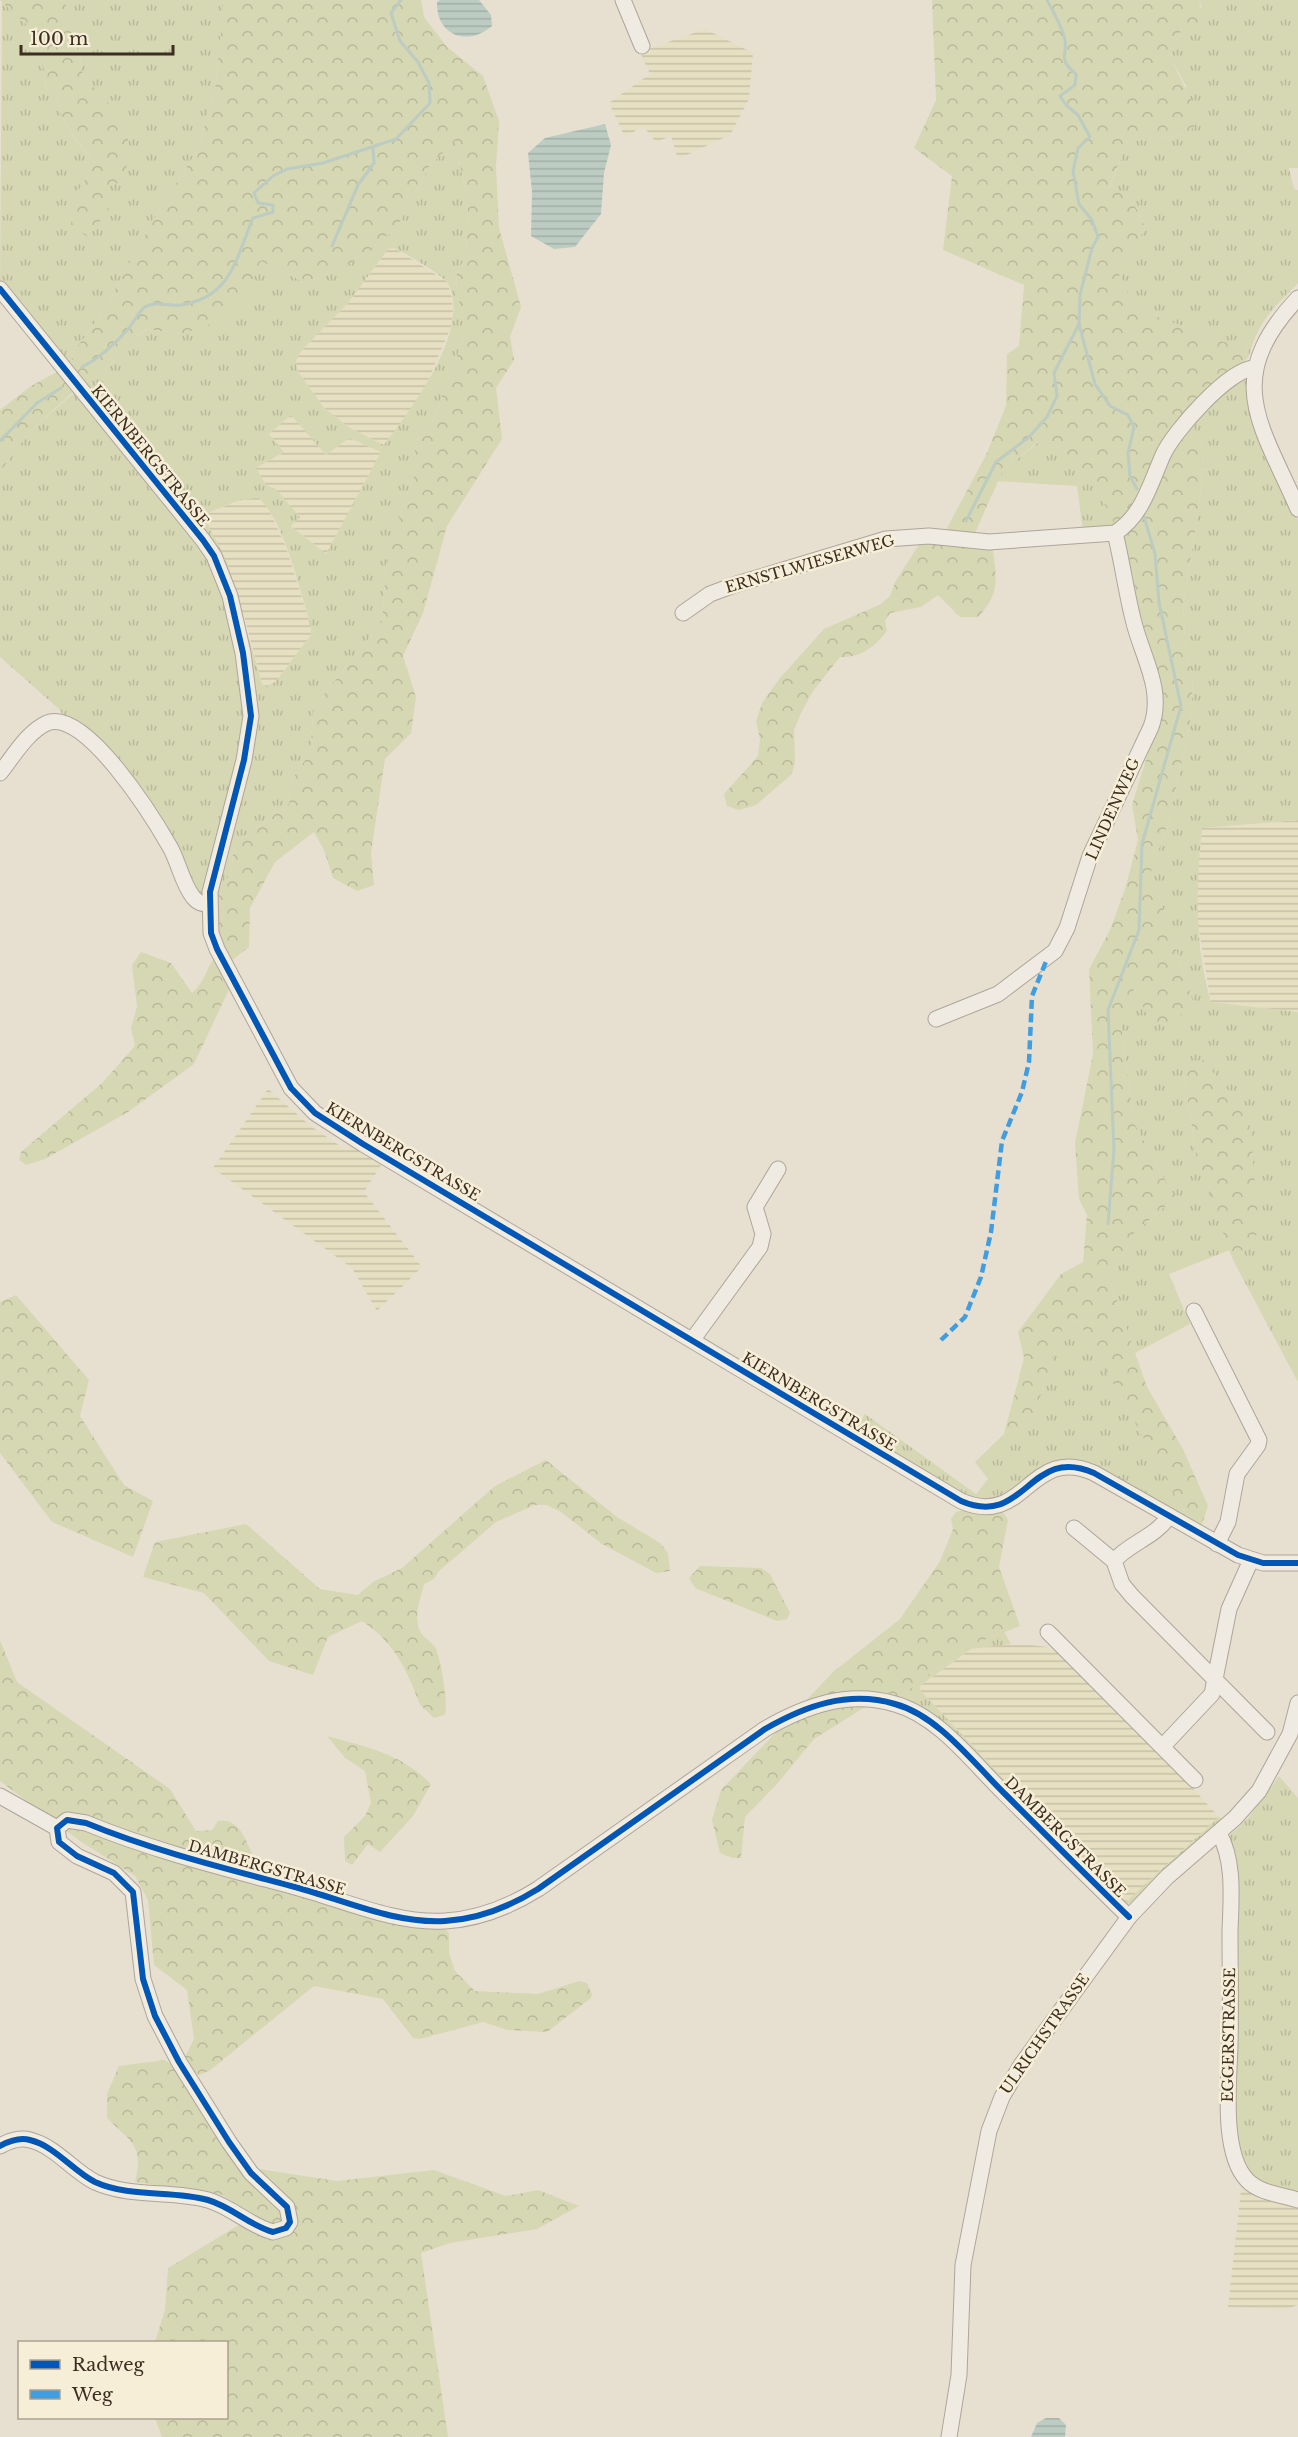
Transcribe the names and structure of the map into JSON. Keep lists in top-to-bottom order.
{
  "streets": {
    "street": [
      "KIERNBERGSTRASSE",
      "ERNSTLWIESERWEG",
      "LINDENWEG",
      "DAMBERGSTRASSE",
      "ULRICHSTRASSE",
      "EGGERSTRASSE"
    ]
  },
  "crossings": [
    ["ERNSTLWIESERWEG", "LINDENWEG"],
    ["DAMBERGSTRASSE", "ULRICHSTRASSE"],
    ["ULRICHSTRASSE", "EGGERSTRASSE"]
  ],
  "legend": ["Radweg", "Weg"],
  "scale_bar": "100 m"
}
